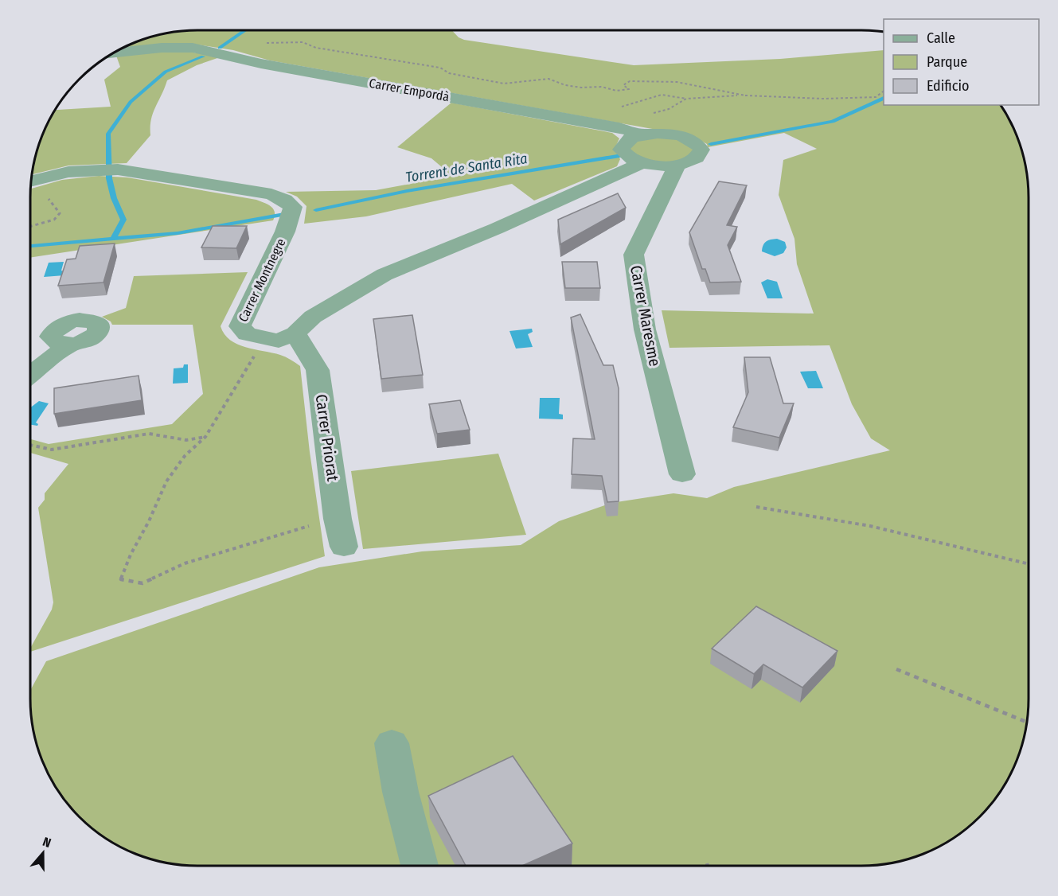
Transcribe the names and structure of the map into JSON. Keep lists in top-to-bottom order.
{
  "streets": {
    "street": [
      "Carrer Empordà",
      "Carrer Montnegre",
      "Carrer Maresme",
      "Carrer Priorat"
    ]
  },
  "crossings": [
    ["Carrer Empordà", "Carrer Maresme"],
    ["Carrer Montnegre", "Carrer Priorat"]
  ],
  "water": ["Torrent de Santa Rita"],
  "legend": ["Calle", "Parque", "Edificio"],
  "north": "top"
}
